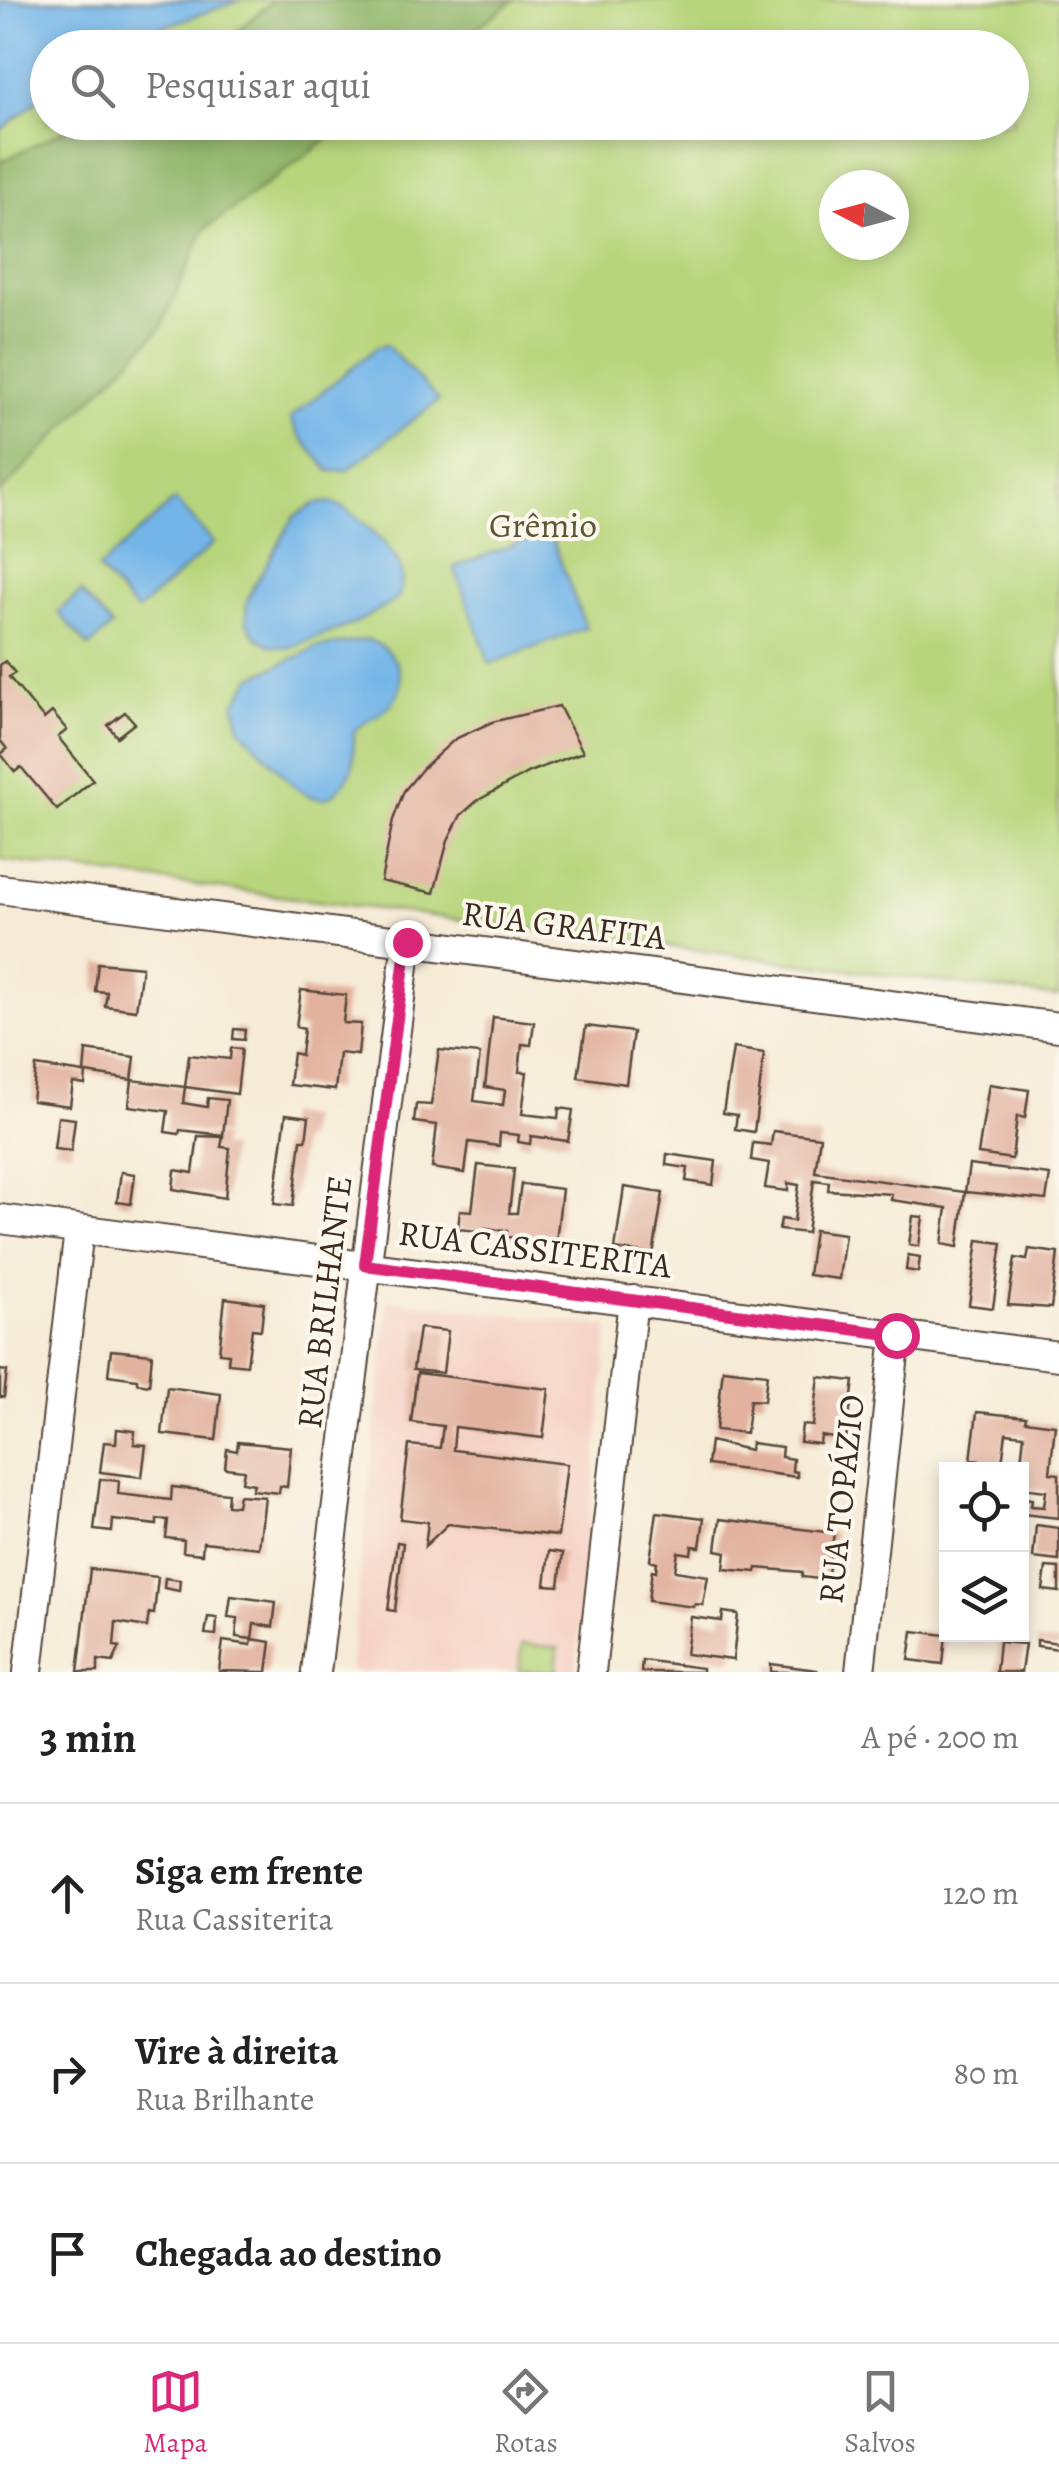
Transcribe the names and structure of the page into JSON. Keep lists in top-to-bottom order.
{
  "streets": {
    "street": [
      "RUA GRAFITA",
      "RUA CASSITERITA",
      "RUA BRILHANTE",
      "RUA TOPÁZIO"
    ]
  },
  "crossings": [
    ["RUA GRAFITA", "RUA BRILHANTE"],
    ["RUA CASSITERITA", "RUA BRILHANTE"],
    ["RUA CASSITERITA", "RUA TOPÁZIO"]
  ],
  "parks": ["Grêmio"],
  "north": "left",
  "page": {
    "search": "Pesquisar aqui",
    "heading": ["3 min", "A pé · 200 m"],
    "list": [
      ["Siga em frente", "Rua Cassiterita", "120 m"],
      ["Vire à direita", "Rua Brilhante", "80 m"],
      "Chegada ao destino"
    ],
    "nav": ["Mapa", "Rotas", "Salvos"]
  }
}
